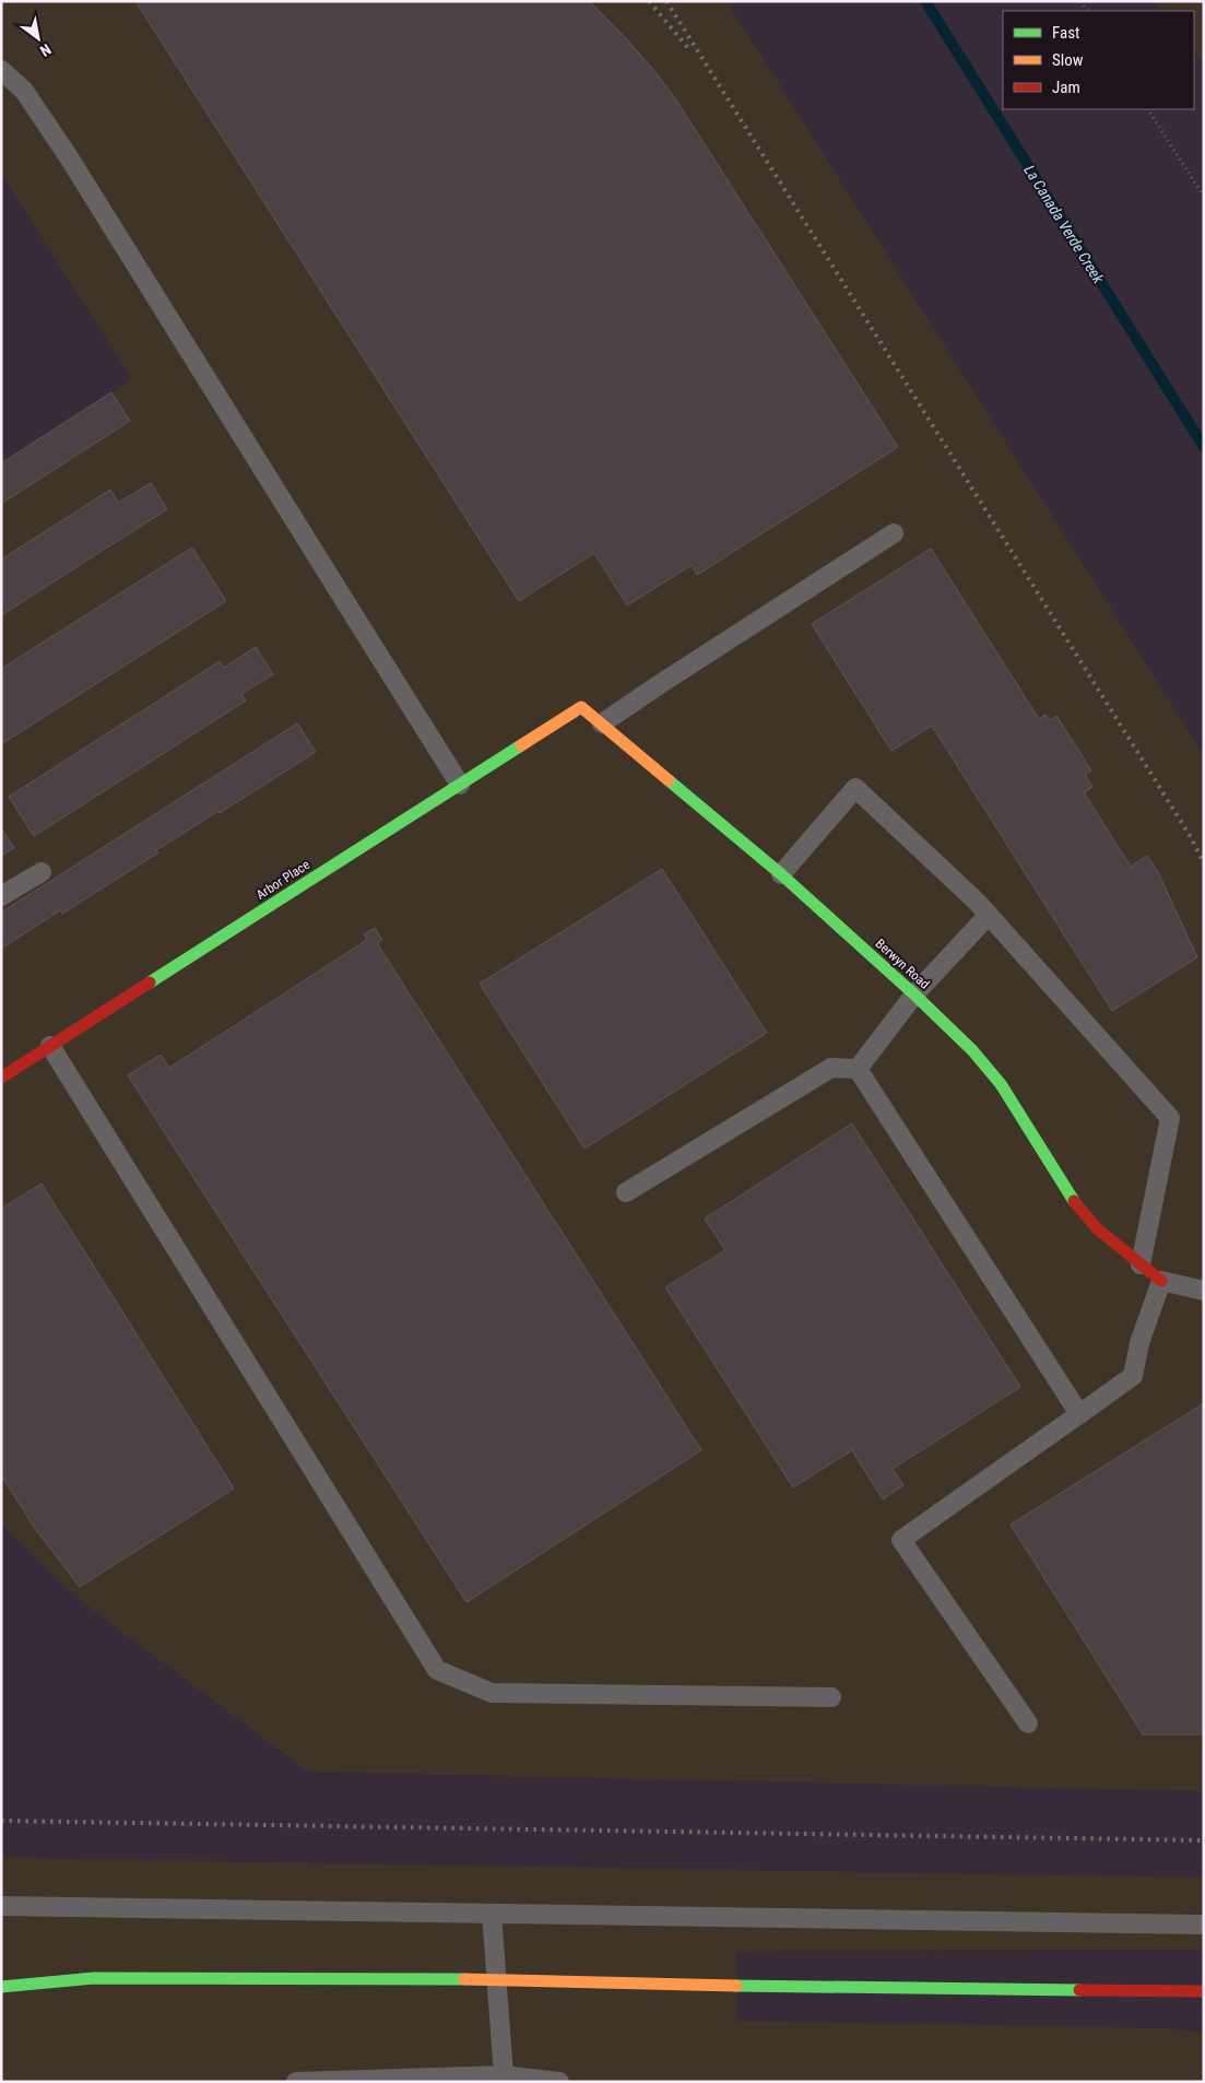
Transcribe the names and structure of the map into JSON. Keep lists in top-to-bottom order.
{
  "streets": {
    "street": ["Arbor Place", "Berwyn Road"]
  },
  "crossings": [
    ["Arbor Place", "Berwyn Road"]
  ],
  "water": ["La Canada Verde Creek"],
  "legend": ["Fast", "Slow", "Jam"],
  "north": "bottom right"
}
